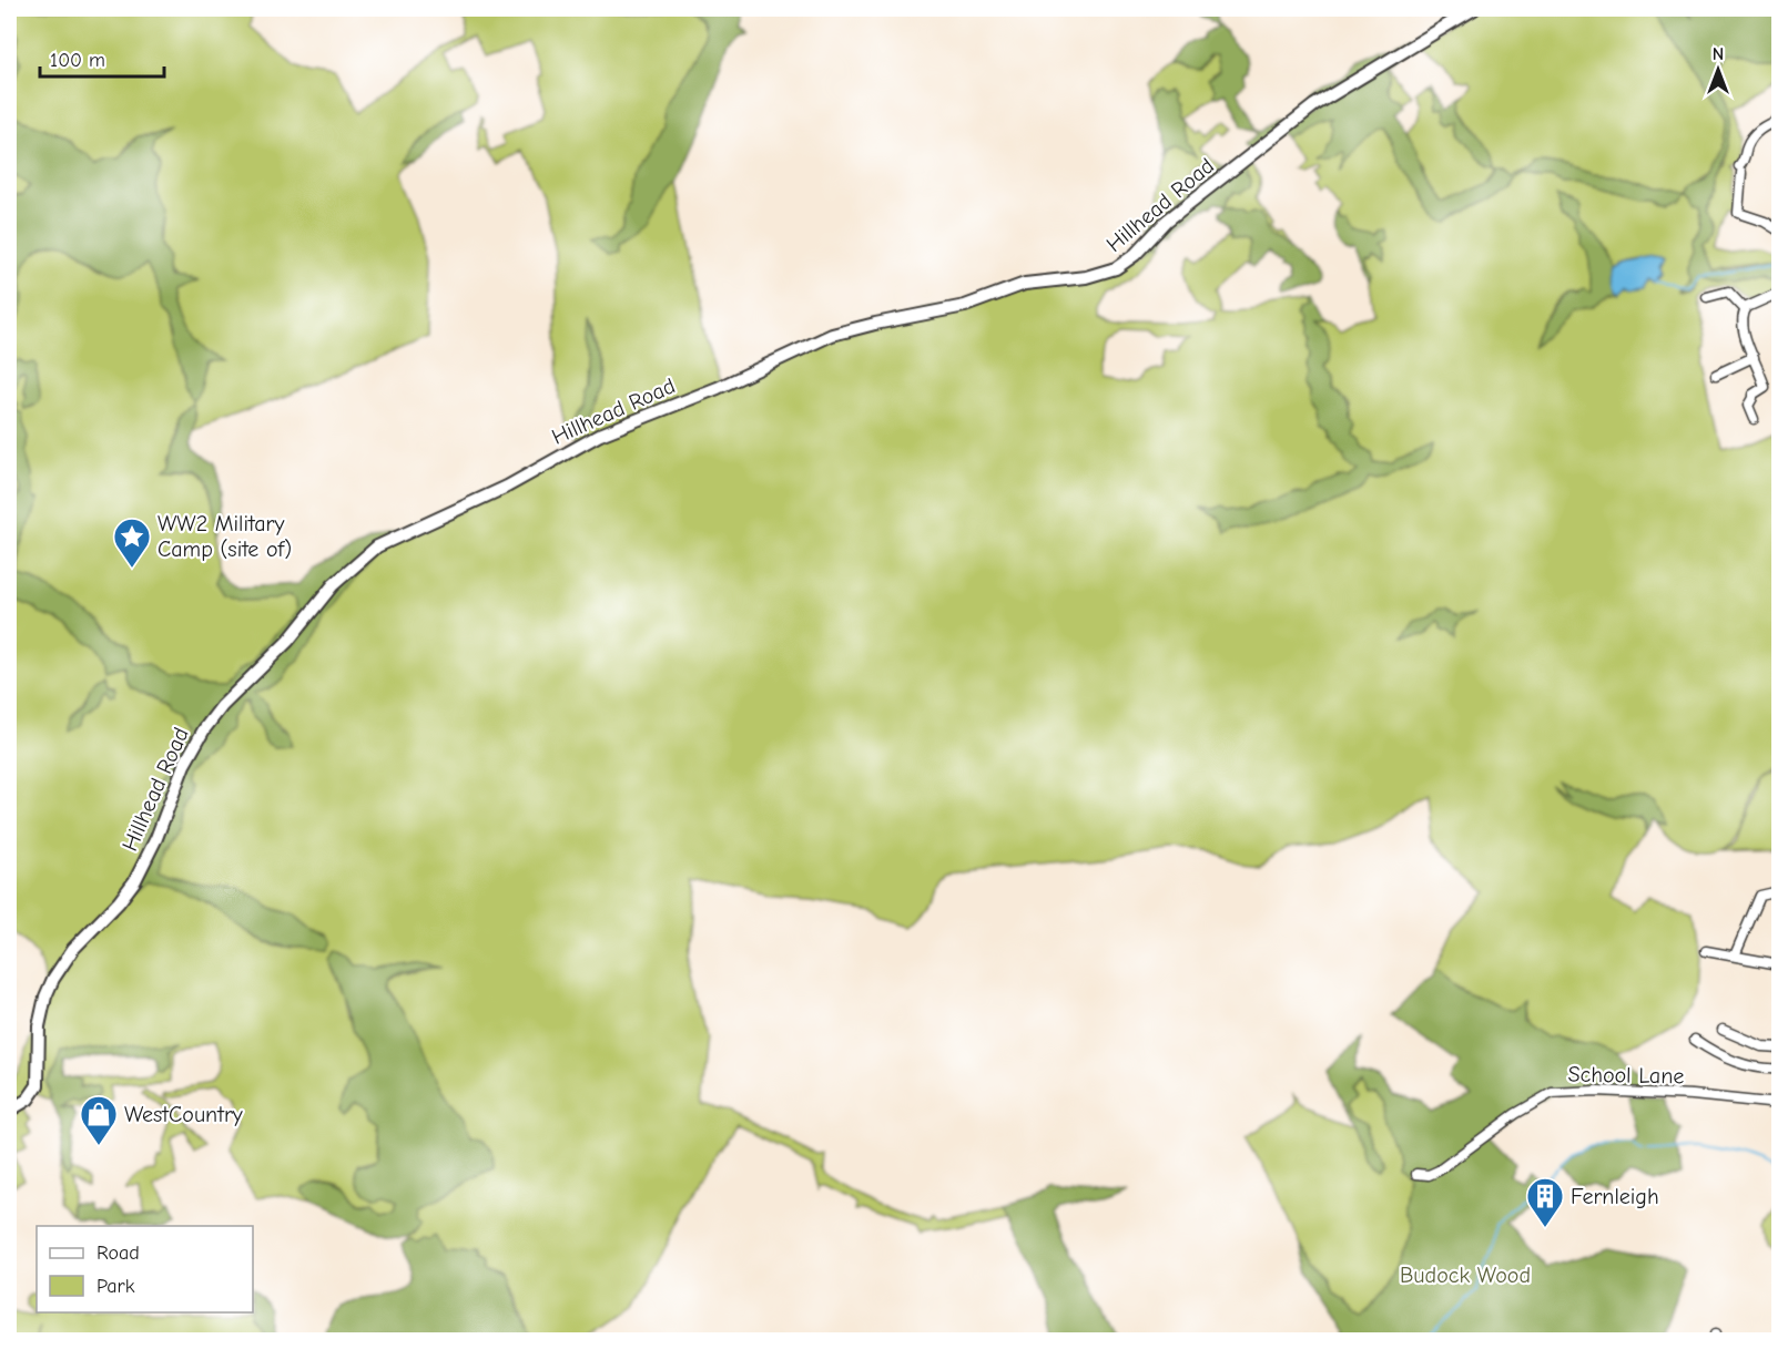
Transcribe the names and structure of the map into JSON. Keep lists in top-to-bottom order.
{
  "streets": {
    "street": ["Hillhead Road", "School Lane"]
  },
  "parks": ["Budock Wood"],
  "places": {
    "place": ["WW2 Military Camp (site of)"],
    "shop": ["WestCountry"],
    "building": ["Fernleigh"]
  },
  "legend": ["Road", "Park"],
  "scale_bar": "100 m",
  "north": "top"
}
